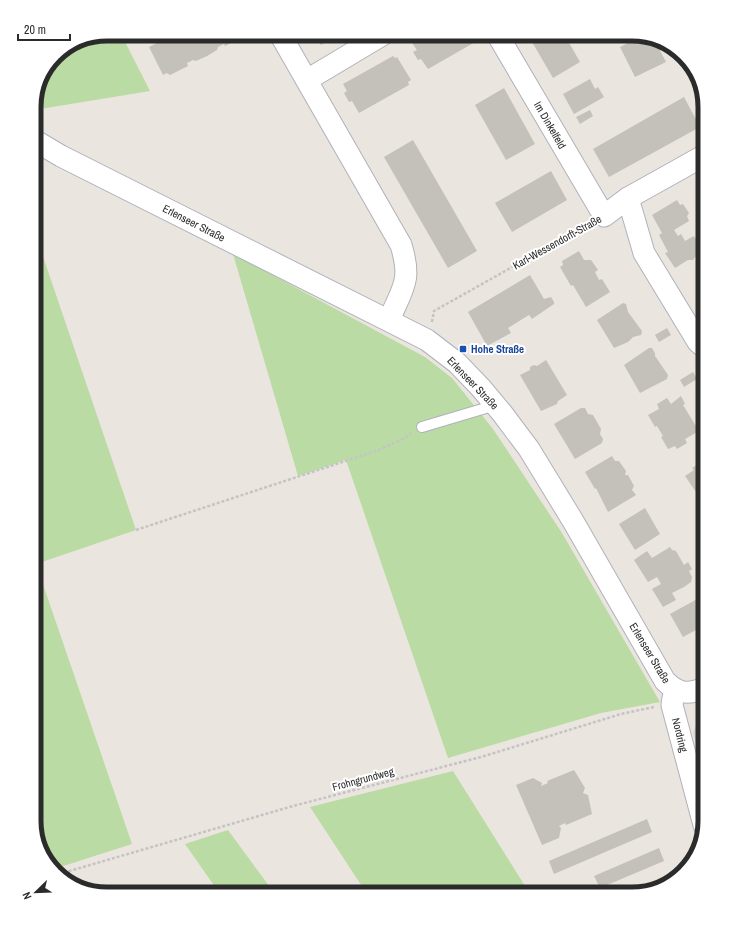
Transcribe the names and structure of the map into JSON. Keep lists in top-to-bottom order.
{
  "streets": {
    "street": [
      "Im Dinkelfeld",
      "Erlenseer Straße",
      "Karl-Wessendorft-Straße",
      "Nordring"
    ],
    "path": ["Frohngrundweg"]
  },
  "crossings": [
    ["Im Dinkelfeld", "Karl-Wessendorft-Straße"],
    ["Erlenseer Straße", "Karl-Wessendorft-Straße"],
    ["Erlenseer Straße", "Nordring"],
    ["Erlenseer Straße", "Frohngrundweg"],
    ["Nordring", "Frohngrundweg"]
  ],
  "places": {
    "transit": ["Hohe Straße"]
  },
  "scale_bar": "20 m",
  "north": "bottom left"
}
